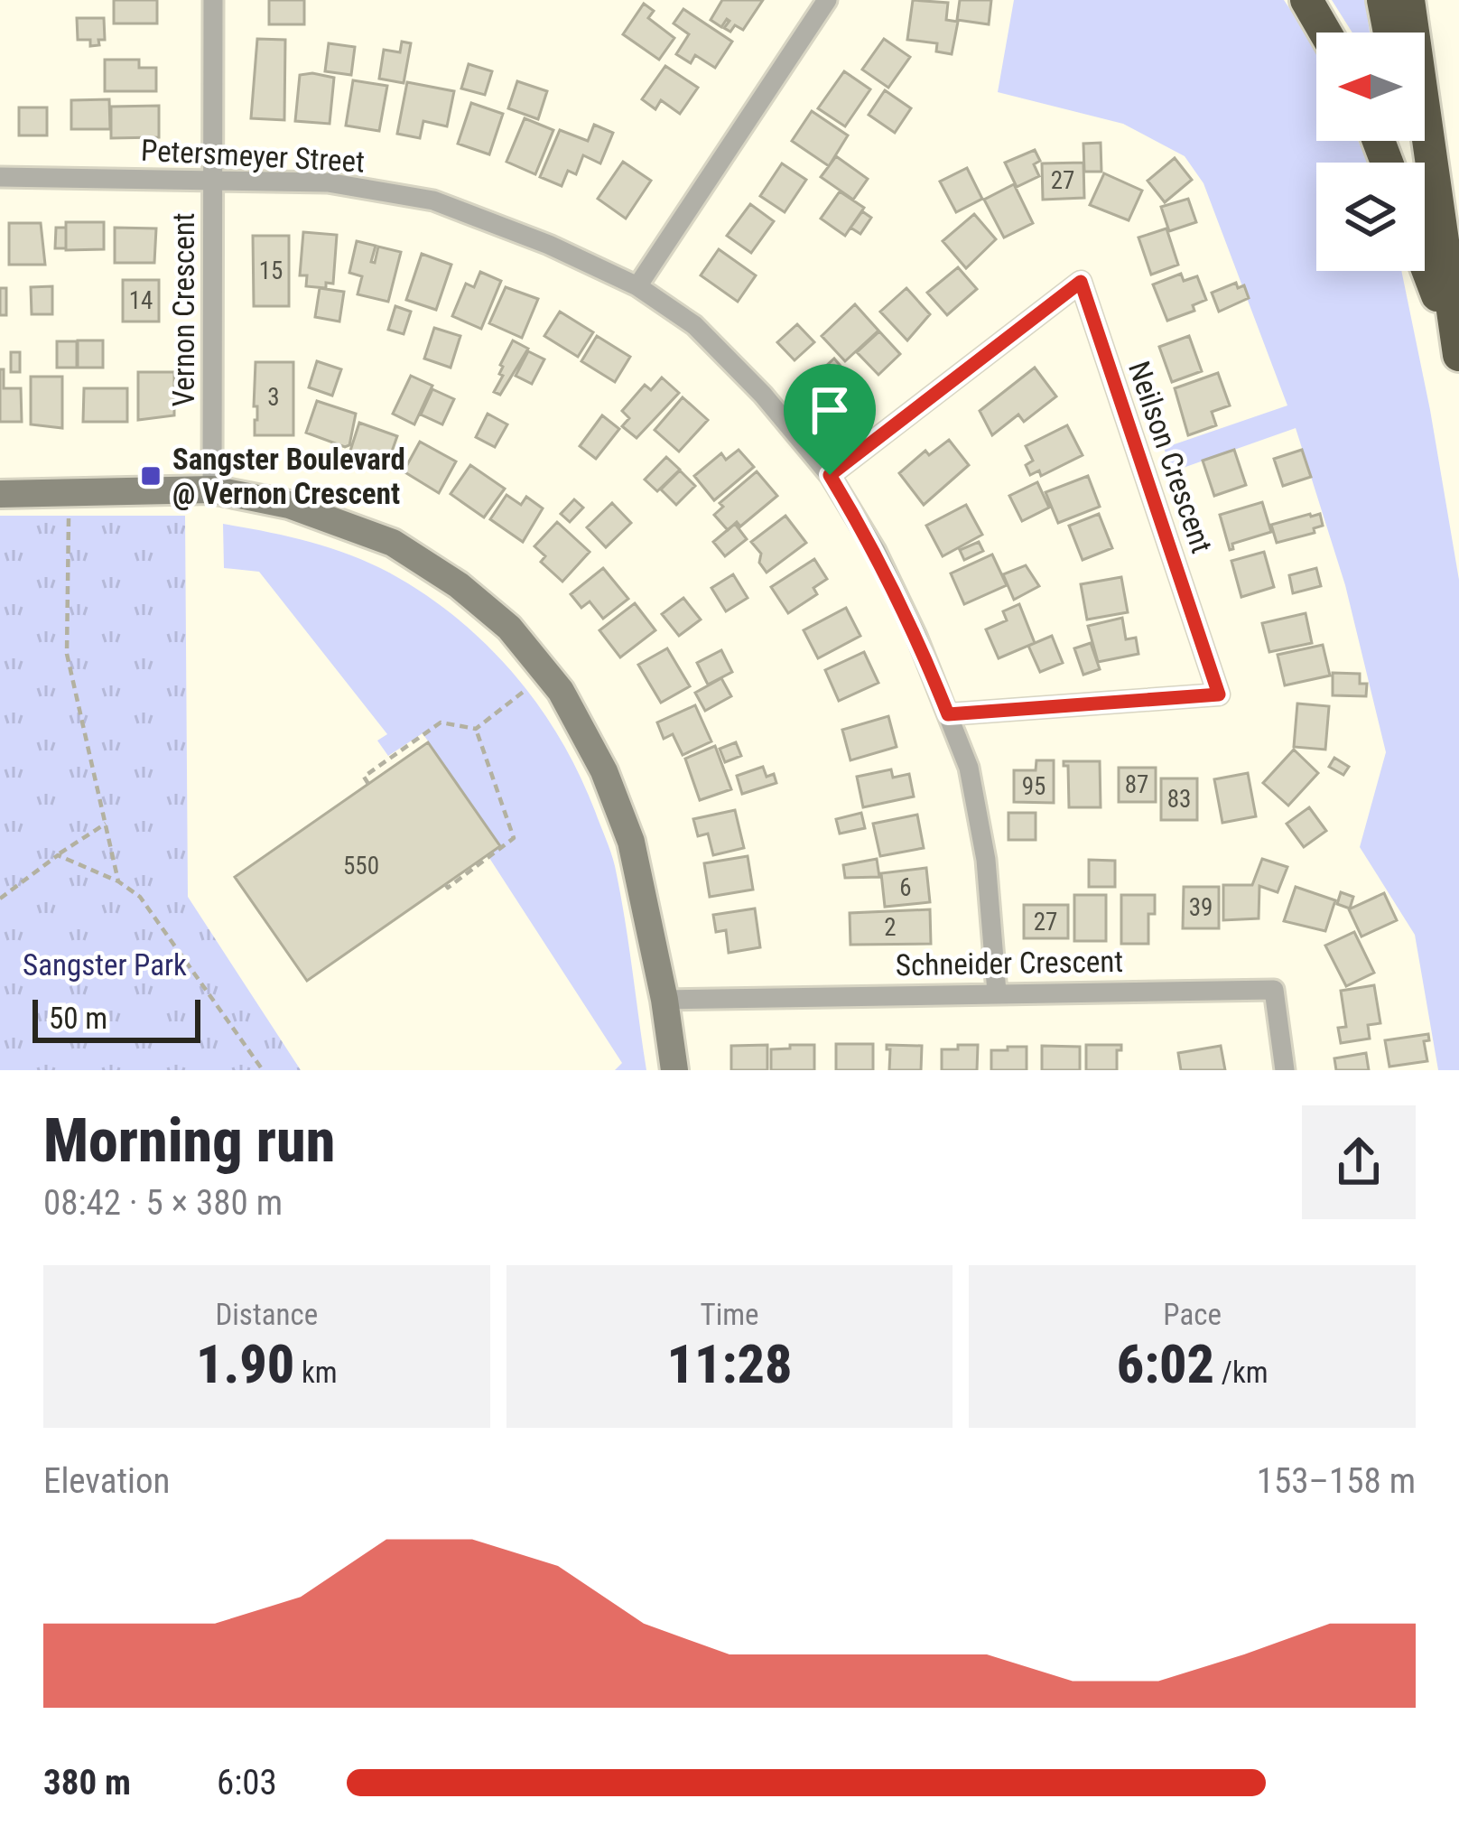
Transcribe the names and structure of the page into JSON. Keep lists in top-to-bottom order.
{
  "streets": {
    "street": [
      "Petersmeyer Street",
      "Vernon Crescent",
      "Neilson Crescent",
      "Schneider Crescent"
    ]
  },
  "crossings": [
    ["Petersmeyer Street", "Vernon Crescent"],
    ["Petersmeyer Street", "Neilson Crescent"],
    ["Petersmeyer Street", "Schneider Crescent"]
  ],
  "parks": ["Sangster Park"],
  "places": {
    "transit": ["Sangster Boulevard @ Vernon Crescent"]
  },
  "house_numbers": [
    "27",
    "15",
    "14",
    "3",
    "87",
    "95",
    "83",
    "550",
    "6",
    "39",
    "27",
    "2"
  ],
  "scale_bar": "50 m",
  "north": "left",
  "page": {
    "scale": "50 m",
    "heading": ["Morning run", "08:42 · 5 × 380 m"],
    "stats": [
      ["Distance", "1.90 km"],
      ["Time", "11:28"],
      ["Pace", "6:02 /km"]
    ],
    "chart": ["Elevation", "153–158 m"],
    "list": [
      {
        "name": "380 m",
        "note": "6:03"
      }
    ]
  }
}
